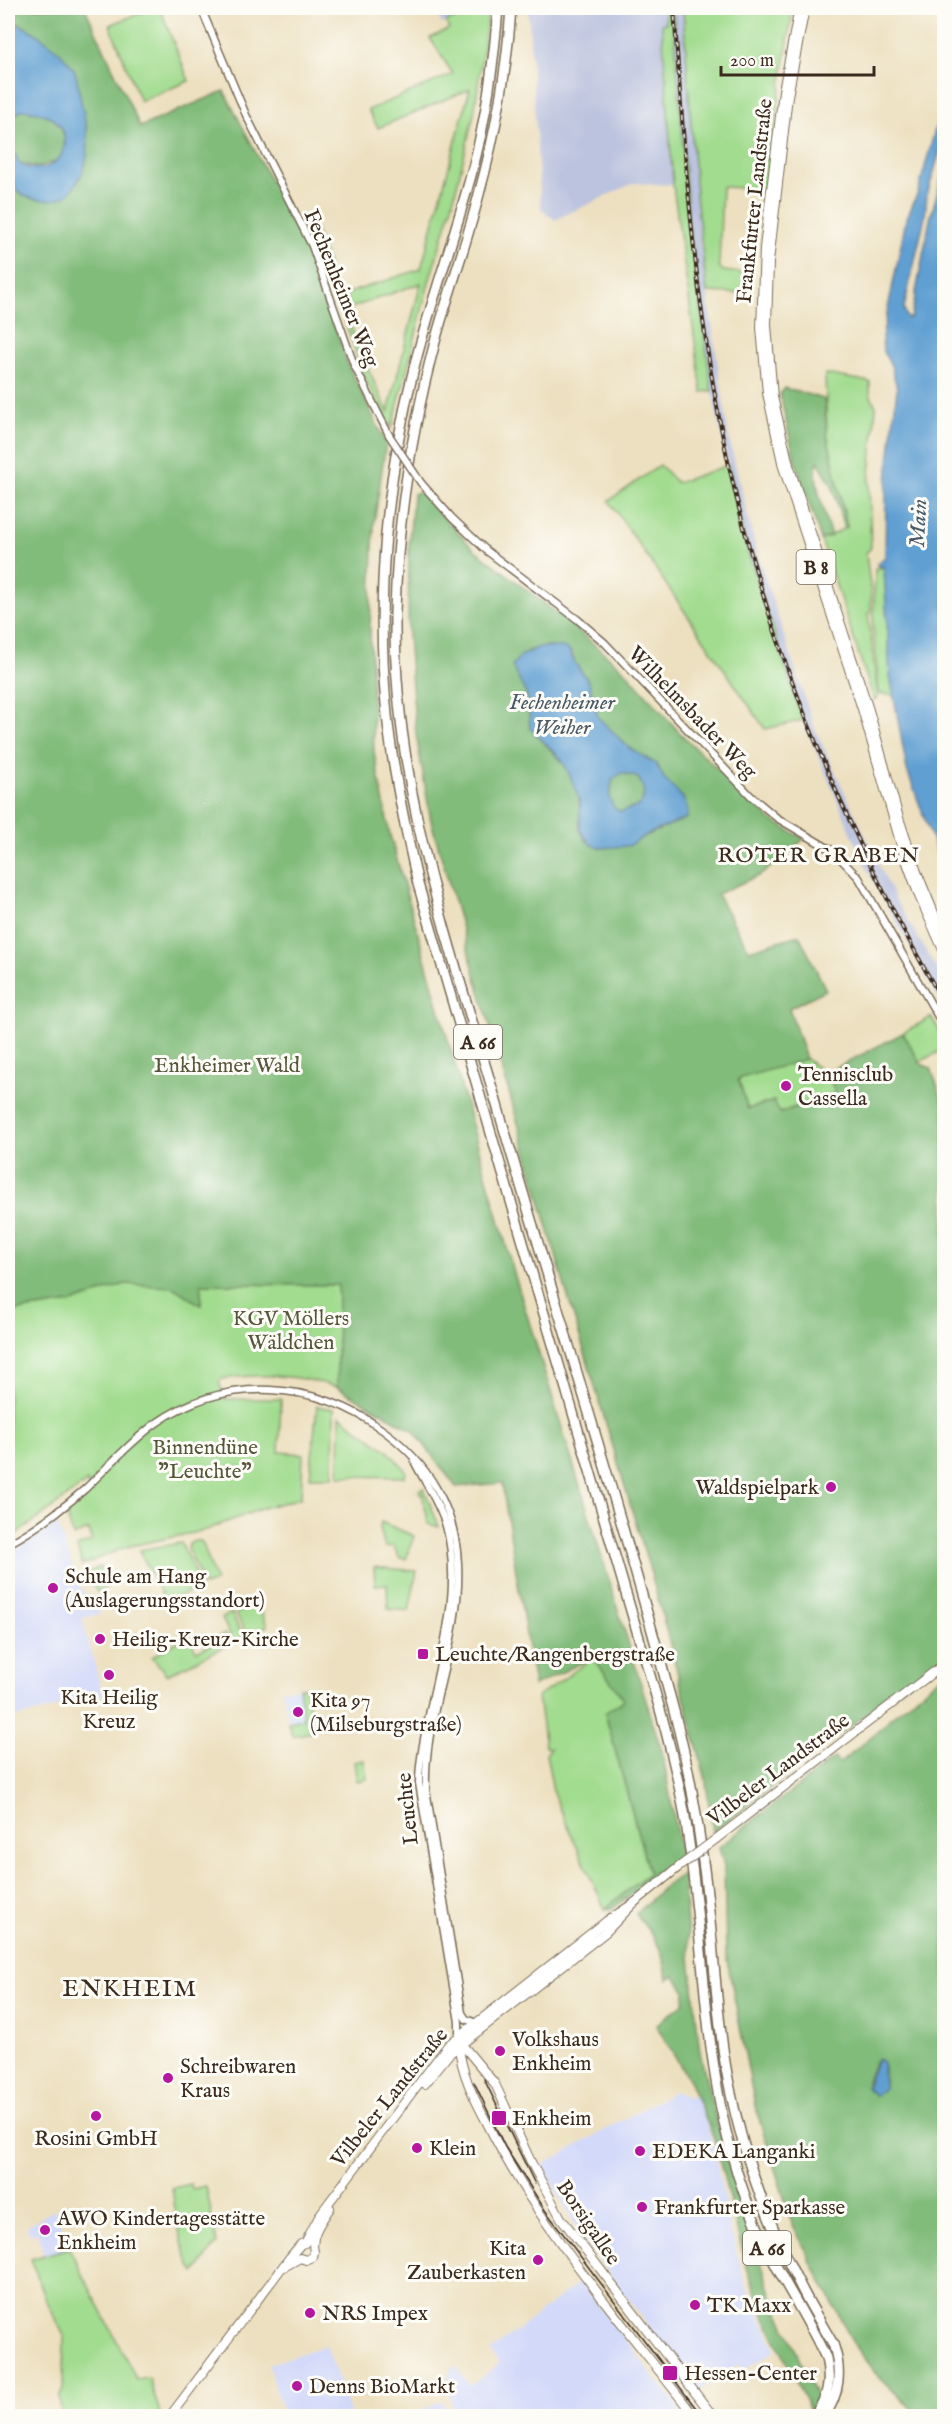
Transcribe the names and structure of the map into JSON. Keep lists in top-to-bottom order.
{
  "streets": {
    "highway": ["A 66"],
    "main road": [
      "Frankfurter Landstraße",
      "B 8",
      "Vilbeler Landstraße",
      "Borsigallee"
    ],
    "street": ["Fechenheimer Weg", "Wilhelmsbader Weg", "Leuchte"]
  },
  "crossings": [
    ["Frankfurter Landstraße", "B 8"],
    ["Fechenheimer Weg", "Wilhelmsbader Weg"],
    ["Vilbeler Landstraße", "Leuchte"],
    ["Vilbeler Landstraße", "Borsigallee"],
    ["Leuchte", "Borsigallee"]
  ],
  "districts": ["ROTER GRABEN", "ENKHEIM"],
  "water": ["Main", "Fechenheimer Weiher"],
  "parks": ["Enkheimer Wald", "KGV Möllers Wäldchen", "Binnendüne \"Leuchte\""],
  "places": {
    "other": [
      "Tennisclub Cassella",
      "Waldspielpark",
      "Schule am Hang (Auslagerungsstandort)",
      "Heilig-Kreuz-Kirche",
      "Kita Heilig Kreuz",
      "Kita 97 (Milseburgstraße)",
      "Volkshaus Enkheim",
      "Schreibwaren Kraus",
      "Rosini GmbH",
      "Klein",
      "EDEKA Langanki",
      "Frankfurter Sparkasse",
      "AWO Kindertagesstätte Enkheim",
      "Kita Zauberkasten",
      "TK Maxx",
      "NRS Impex",
      "Denns BioMarkt"
    ],
    "transit": ["Leuchte/Rangenbergstraße", "Enkheim", "Hessen-Center"]
  },
  "scale_bar": "200 m"
}
